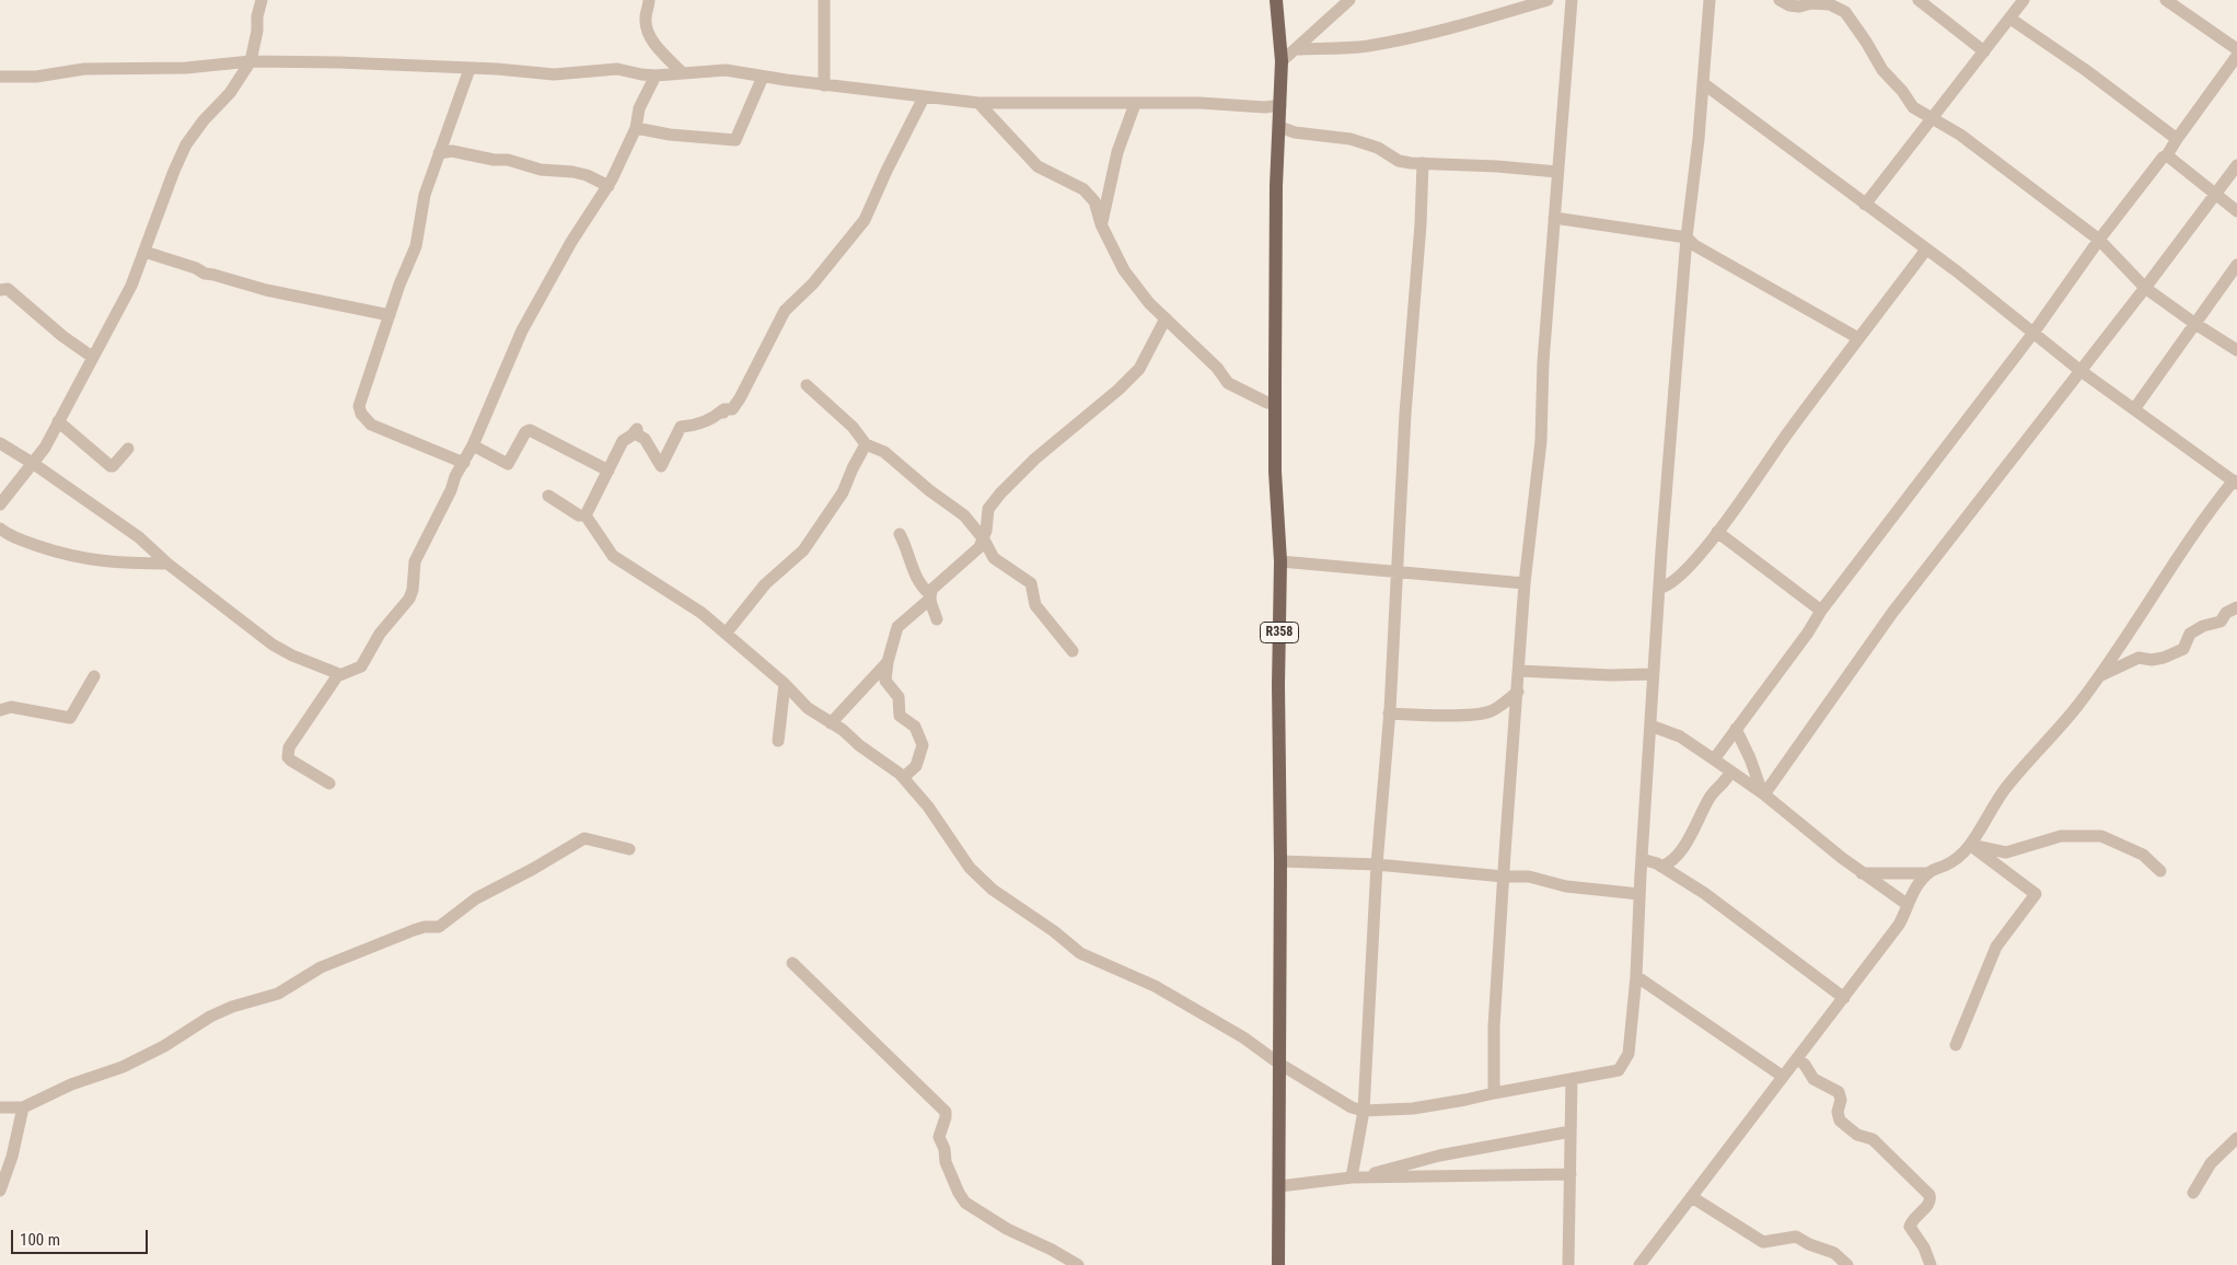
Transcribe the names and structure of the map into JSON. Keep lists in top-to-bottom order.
{
  "streets": {
    "main road": ["R358"]
  },
  "scale_bar": "100 m"
}
